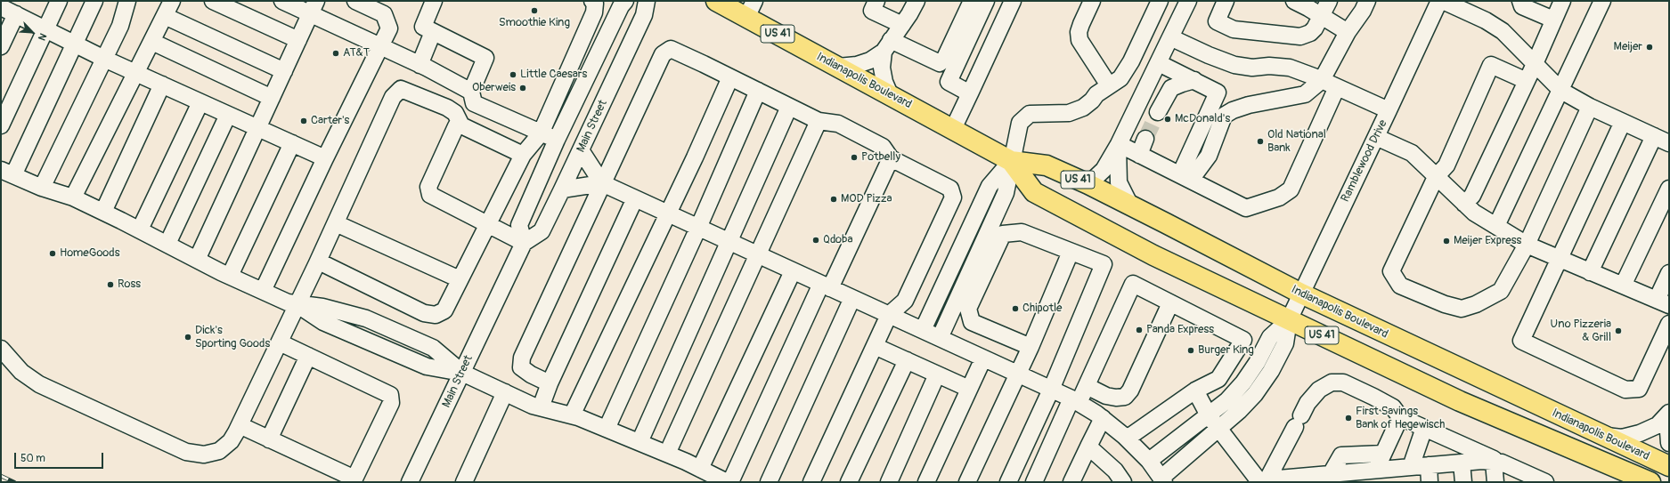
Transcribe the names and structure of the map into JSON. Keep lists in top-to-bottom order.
{
  "streets": {
    "highway": ["US 41", "Indianapolis Boulevard"],
    "street": ["Main Street", "Ramblewood Drive"]
  },
  "crossings": [
    ["Indianapolis Boulevard", "Ramblewood Drive"]
  ],
  "places": [
    "Smoothie King",
    "Meijer",
    "AT&T",
    "Little Caesars",
    "Oberweis",
    "McDonald's",
    "Carter's",
    "Old National Bank",
    "Potbelly",
    "MOD Pizza",
    "Qdoba",
    "Meijer Express",
    "HomeGoods",
    "Ross",
    "Chipotle",
    "Panda Express",
    "Uno Pizzeria & Grill",
    "Dick's Sporting Goods",
    "Burger King",
    "First Savings Bank of Hegewisch"
  ],
  "scale_bar": "50 m",
  "north": "bottom right"
}
